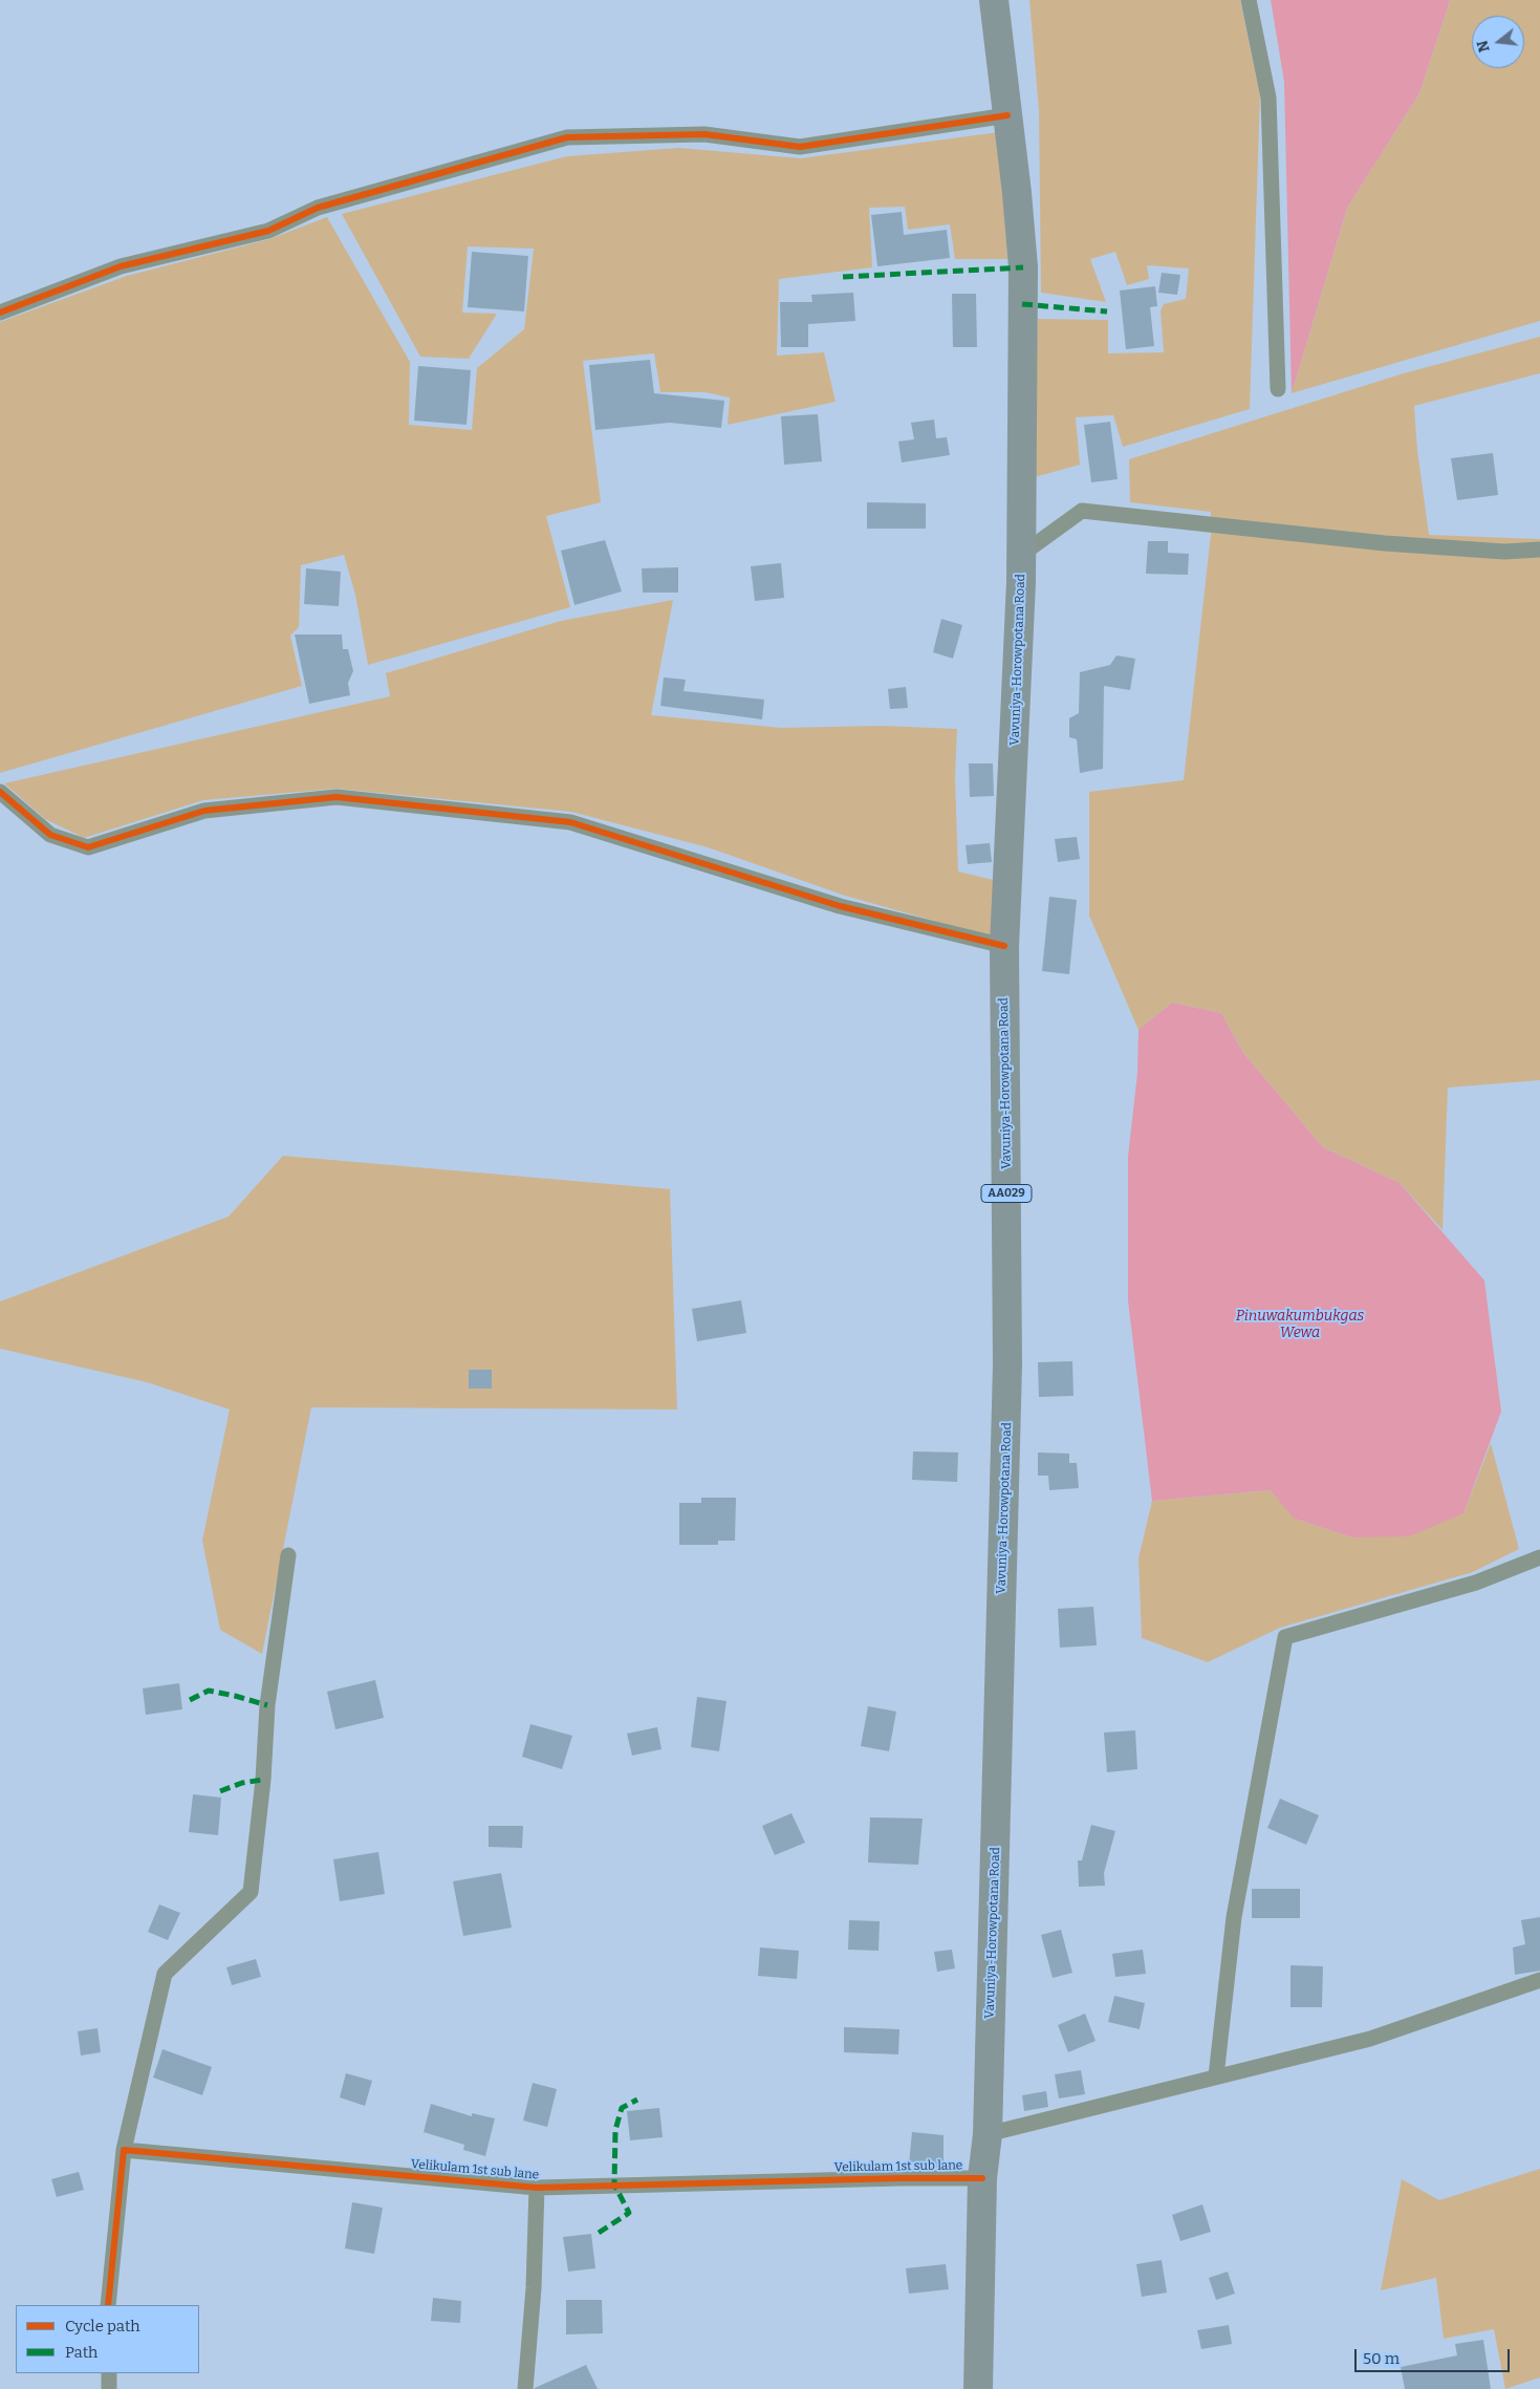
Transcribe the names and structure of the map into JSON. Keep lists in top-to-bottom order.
{
  "streets": {
    "highway": ["Vavuniya-Horowpotana Road", "AA029"],
    "street": ["Velikulam 1st sub lane"]
  },
  "crossings": [
    ["Vavuniya-Horowpotana Road", "Velikulam 1st sub lane"]
  ],
  "water": ["Pinuwakumbukgas Wewa"],
  "legend": ["Cycle path", "Path"],
  "scale_bar": "50 m",
  "north": "left"
}
